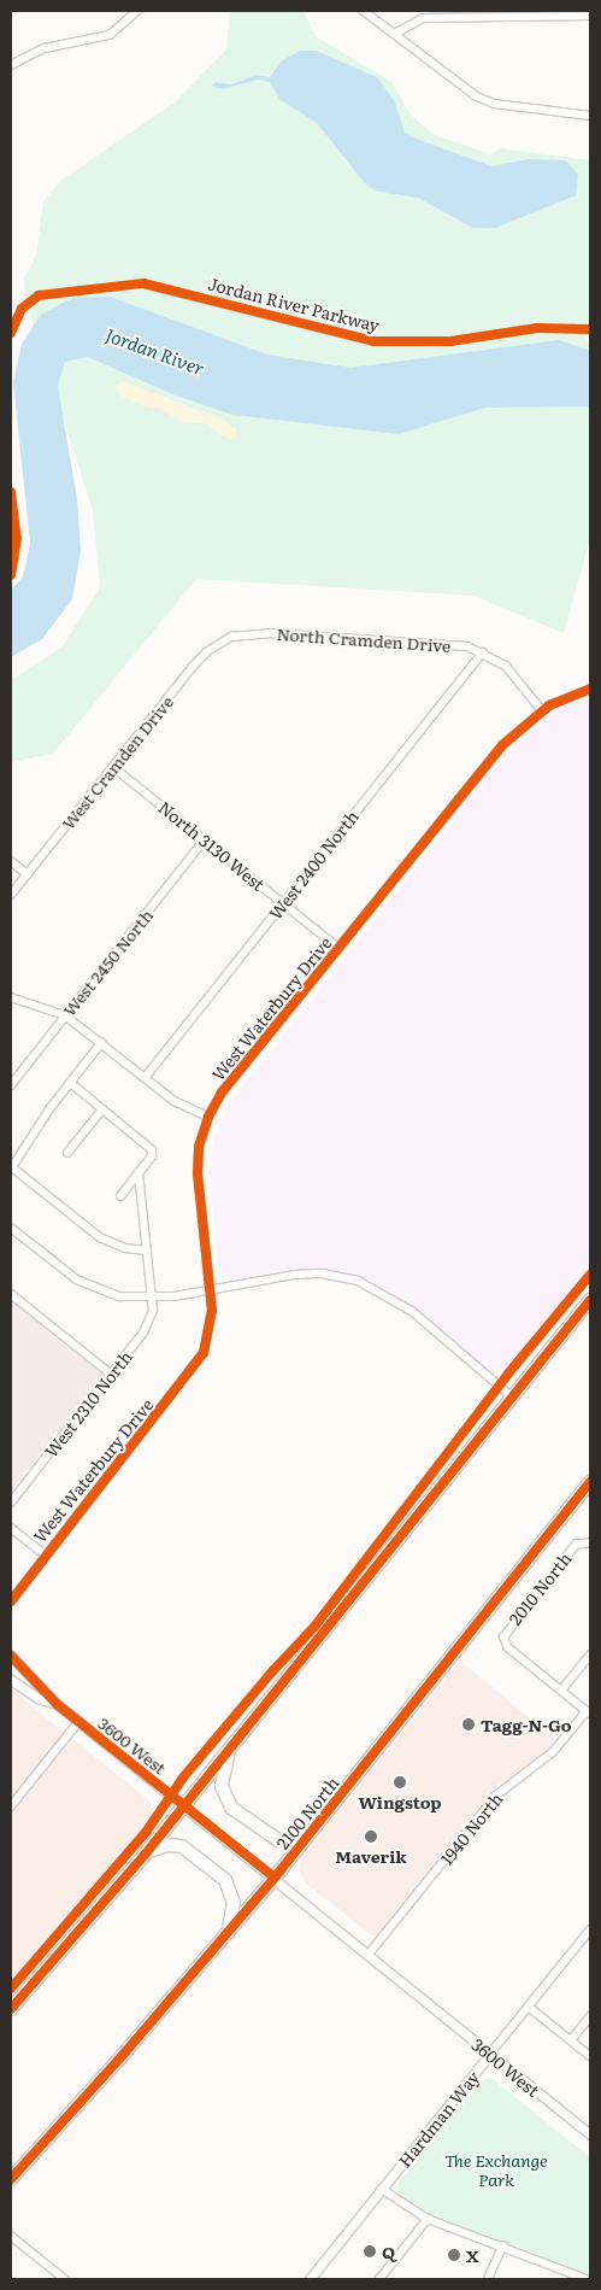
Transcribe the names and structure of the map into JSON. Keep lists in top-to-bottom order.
{
  "streets": {
    "highway": ["2100 North"],
    "street": [
      "North Cramden Drive",
      "West Cramden Drive",
      "North 3130 West",
      "West 2400 North",
      "West 2450 North",
      "West Waterbury Drive",
      "West 2310 North",
      "2010 North",
      "3600 West",
      "1940 North",
      "Hardman Way"
    ],
    "cycle path": ["Jordan River Parkway"]
  },
  "crossings": [
    ["North Cramden Drive", "West Cramden Drive"],
    ["North Cramden Drive", "West 2400 North"],
    ["North Cramden Drive", "West Waterbury Drive"],
    ["West Cramden Drive", "North 3130 West"],
    ["North 3130 West", "West 2400 North"],
    ["North 3130 West", "West 2450 North"],
    ["North 3130 West", "West Waterbury Drive"],
    ["3600 West", "2100 North"],
    ["3600 West", "1940 North"],
    ["3600 West", "Hardman Way"]
  ],
  "water": ["Jordan River"],
  "parks": ["The Exchange Park"],
  "places": [
    "Tagg-N-Go",
    "Wingstop",
    "Maverik",
    "Q",
    "X"
  ]
}
